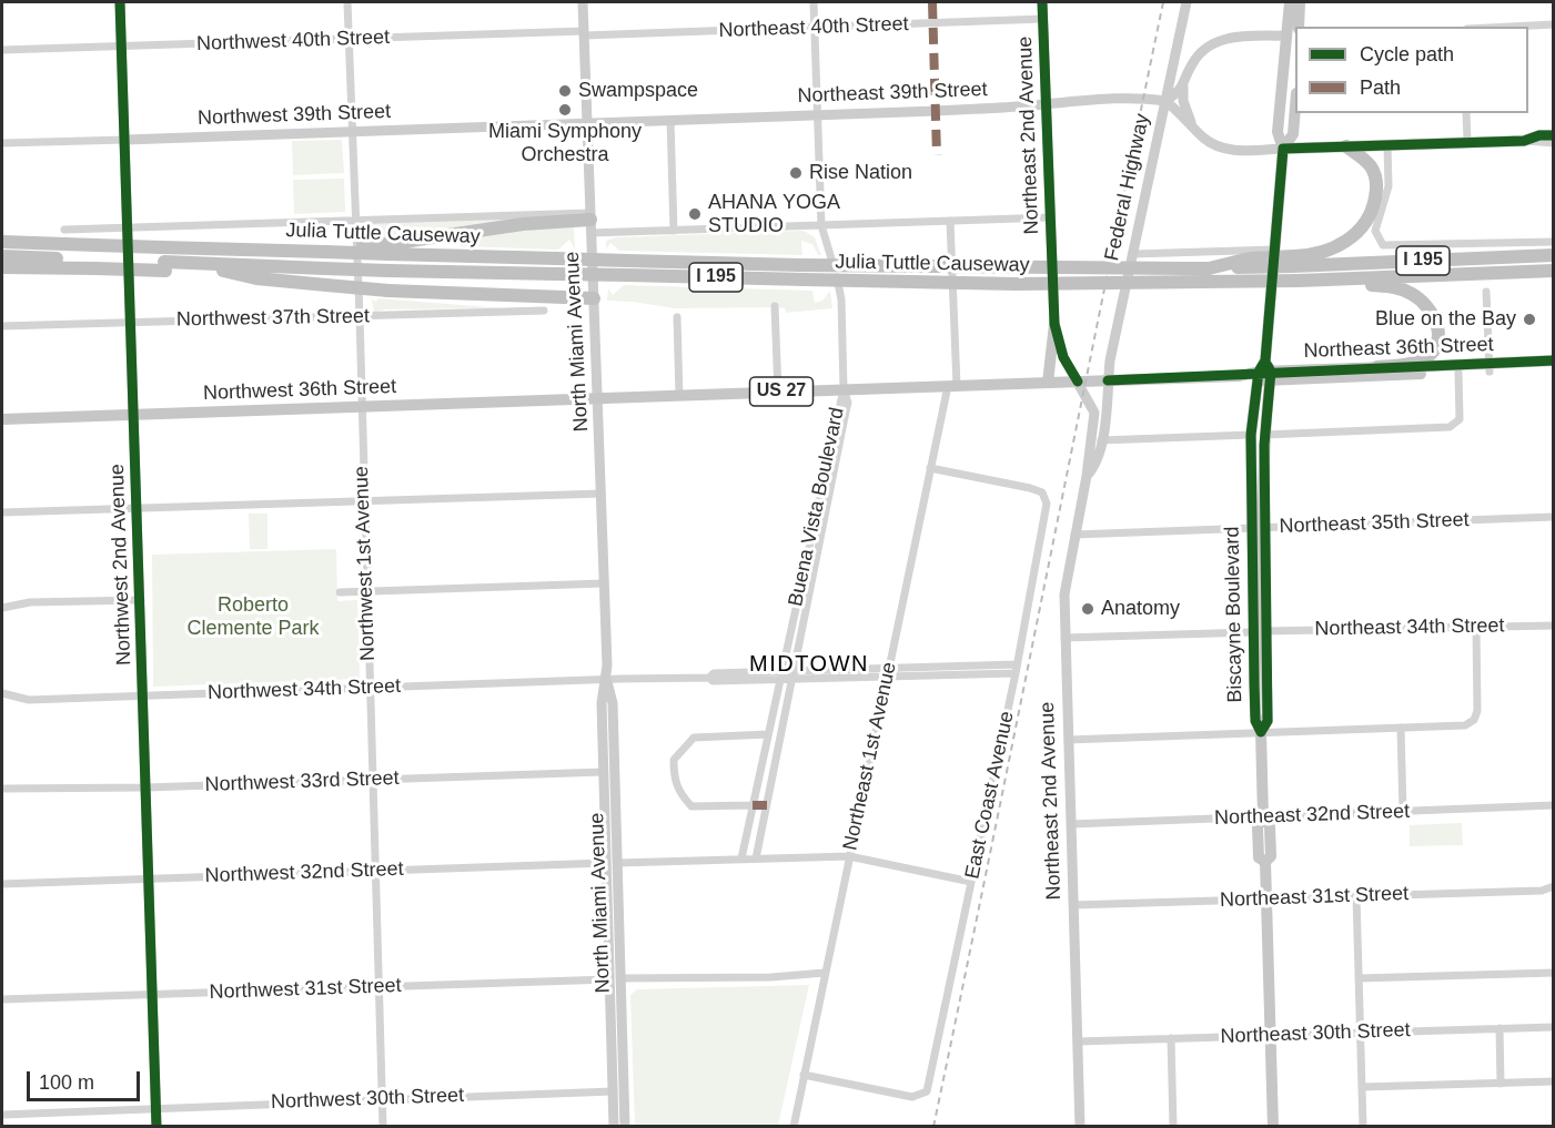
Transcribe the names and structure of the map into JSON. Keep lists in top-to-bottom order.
{
  "streets": {
    "highway": ["Julia Tuttle Causeway", "I 195"],
    "main road": [
      "Northeast 39th Street",
      "Northwest 39th Street",
      "Northeast 2nd Avenue",
      "Federal Highway",
      "North Miami Avenue",
      "Northeast 36th Street",
      "Northwest 36th Street",
      "US 27",
      "Northwest 2nd Avenue",
      "Biscayne Boulevard"
    ],
    "street": [
      "Northeast 40th Street",
      "Northwest 40th Street",
      "Northwest 37th Street",
      "Buena Vista Boulevard",
      "Northeast 35th Street",
      "Northwest 1st Avenue",
      "Northeast 34th Street",
      "Northwest 34th Street",
      "Northeast 1st Avenue",
      "Northwest 33rd Street",
      "East Coast Avenue",
      "Northeast 32nd Street",
      "Northwest 32nd Street",
      "Northeast 31st Street",
      "Northwest 31st Street",
      "Northeast 30th Street",
      "Northwest 30th Street"
    ]
  },
  "crossings": [
    ["Northeast 40th Street", "Northwest 40th Street"],
    ["Northeast 40th Street", "Northeast 2nd Avenue"],
    ["Northeast 40th Street", "North Miami Avenue"],
    ["Northwest 40th Street", "North Miami Avenue"],
    ["Northwest 40th Street", "Northwest 1st Avenue"],
    ["Northwest 40th Street", "Northwest 2nd Avenue"],
    ["Northeast 39th Street", "Northwest 39th Street"],
    ["Northeast 39th Street", "Northeast 2nd Avenue"],
    ["Northeast 39th Street", "Federal Highway"],
    ["Northeast 39th Street", "North Miami Avenue"],
    ["Northwest 39th Street", "North Miami Avenue"],
    ["Northwest 39th Street", "Northwest 1st Avenue"],
    ["Northwest 39th Street", "Northwest 2nd Avenue"],
    ["Northeast 2nd Avenue", "Federal Highway"],
    ["Northeast 2nd Avenue", "Northeast 36th Street"],
    ["Northeast 2nd Avenue", "Northeast 35th Street"],
    ["Northeast 2nd Avenue", "Northeast 32nd Street"],
    ["Northeast 2nd Avenue", "Northeast 31st Street"],
    ["Northeast 2nd Avenue", "Northeast 30th Street"],
    ["Federal Highway", "Northeast 36th Street"],
    ["Northwest 37th Street", "Northwest 1st Avenue"],
    ["Northwest 37th Street", "Northwest 2nd Avenue"],
    ["North Miami Avenue", "Northeast 36th Street"],
    ["North Miami Avenue", "Northwest 36th Street"],
    ["North Miami Avenue", "Northwest 34th Street"],
    ["North Miami Avenue", "Northwest 33rd Street"],
    ["North Miami Avenue", "Northwest 32nd Street"],
    ["North Miami Avenue", "Northwest 31st Street"],
    ["North Miami Avenue", "Northwest 30th Street"],
    ["Northeast 36th Street", "Northwest 36th Street"],
    ["Northeast 36th Street", "Buena Vista Boulevard"],
    ["Northeast 36th Street", "Biscayne Boulevard"],
    ["Northeast 36th Street", "Northeast 1st Avenue"],
    ["Northwest 36th Street", "Northwest 1st Avenue"],
    ["Northwest 36th Street", "Northwest 2nd Avenue"],
    ["Northeast 35th Street", "Biscayne Boulevard"],
    ["Northwest 1st Avenue", "Northwest 34th Street"],
    ["Northwest 1st Avenue", "Northwest 33rd Street"],
    ["Northwest 1st Avenue", "Northwest 32nd Street"],
    ["Northwest 1st Avenue", "Northwest 31st Street"],
    ["Northwest 1st Avenue", "Northwest 30th Street"],
    ["Northwest 2nd Avenue", "Northwest 34th Street"],
    ["Northwest 2nd Avenue", "Northwest 33rd Street"],
    ["Northwest 2nd Avenue", "Northwest 32nd Street"],
    ["Northwest 2nd Avenue", "Northwest 31st Street"],
    ["Northwest 2nd Avenue", "Northwest 30th Street"],
    ["Biscayne Boulevard", "Northeast 34th Street"],
    ["Biscayne Boulevard", "Northeast 32nd Street"],
    ["Biscayne Boulevard", "Northeast 31st Street"],
    ["Biscayne Boulevard", "Northeast 30th Street"],
    ["Northeast 1st Avenue", "East Coast Avenue"]
  ],
  "districts": ["MIDTOWN"],
  "parks": ["Roberto Clemente Park"],
  "places": [
    "Swampspace",
    "Miami Symphony Orchestra",
    "Rise Nation",
    "AHANA YOGA STUDIO",
    "Blue on the Bay",
    "Anatomy"
  ],
  "legend": ["Cycle path", "Path"],
  "scale_bar": "100 m"
}
